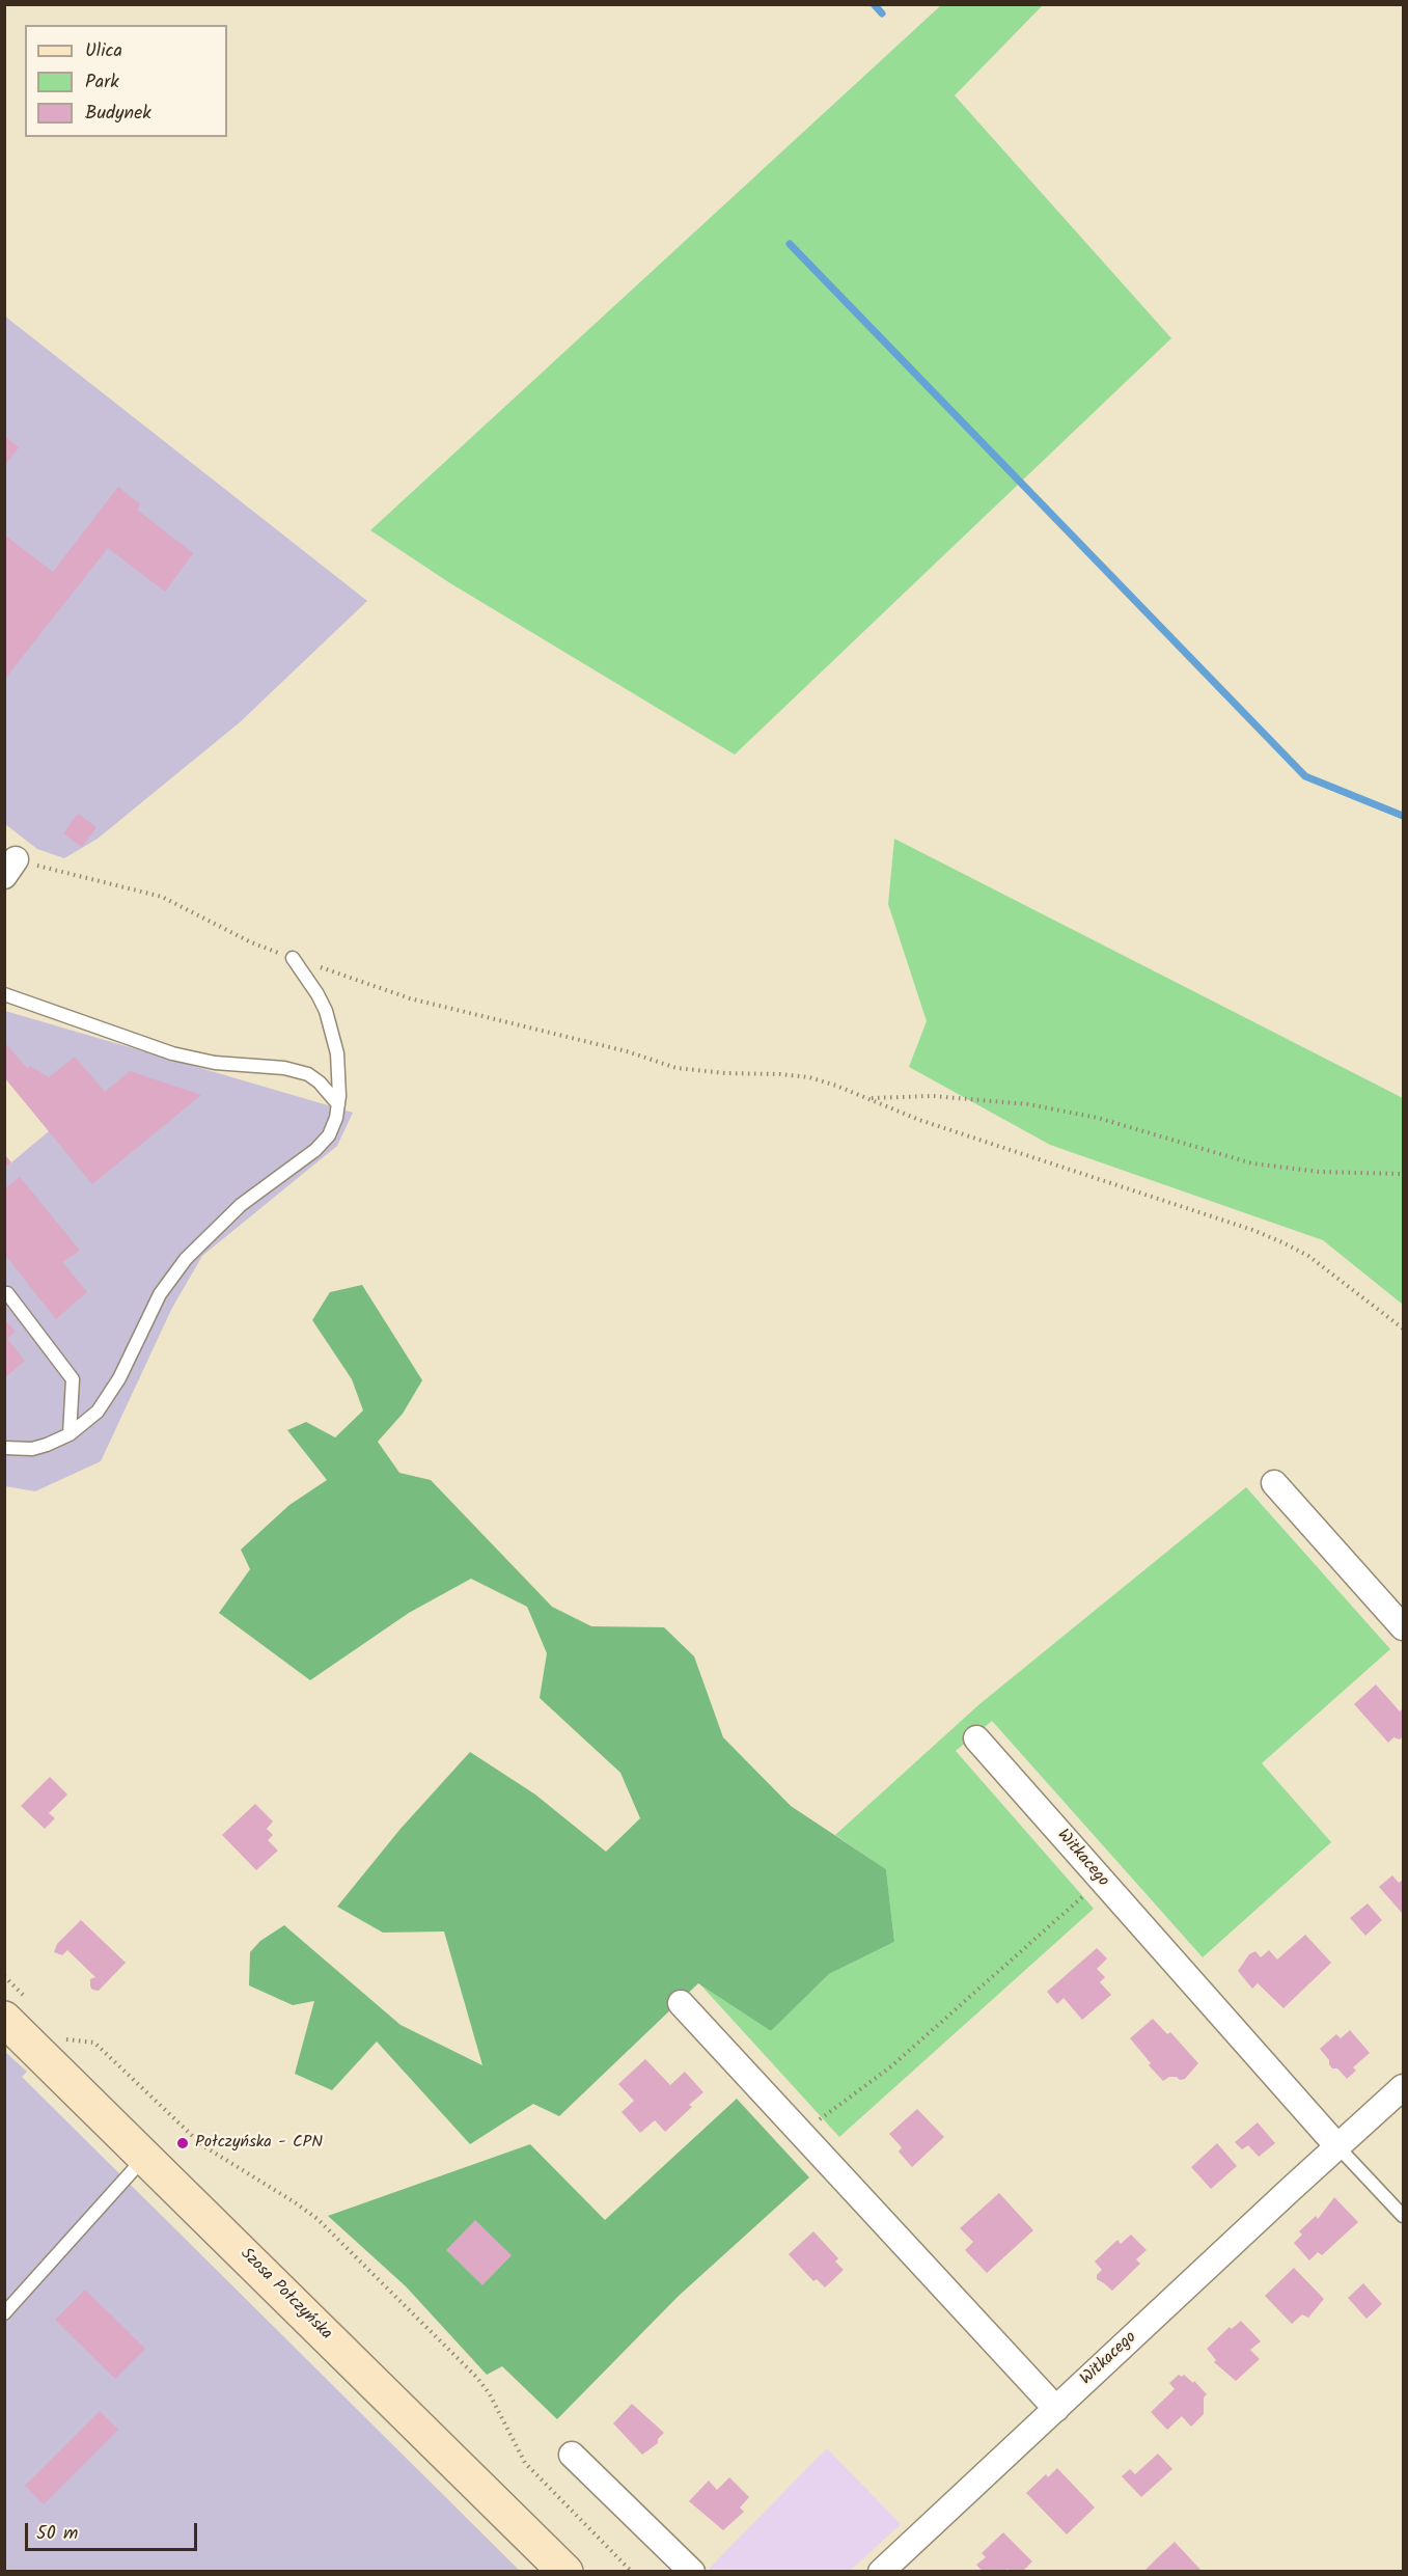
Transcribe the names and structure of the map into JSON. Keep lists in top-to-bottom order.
{
  "streets": {
    "main road": ["Szosa Połczyńska"],
    "street": ["Witkacego"]
  },
  "places": ["Połczyńska - CPN"],
  "legend": ["Ulica", "Park", "Budynek"],
  "scale_bar": "50 m"
}
